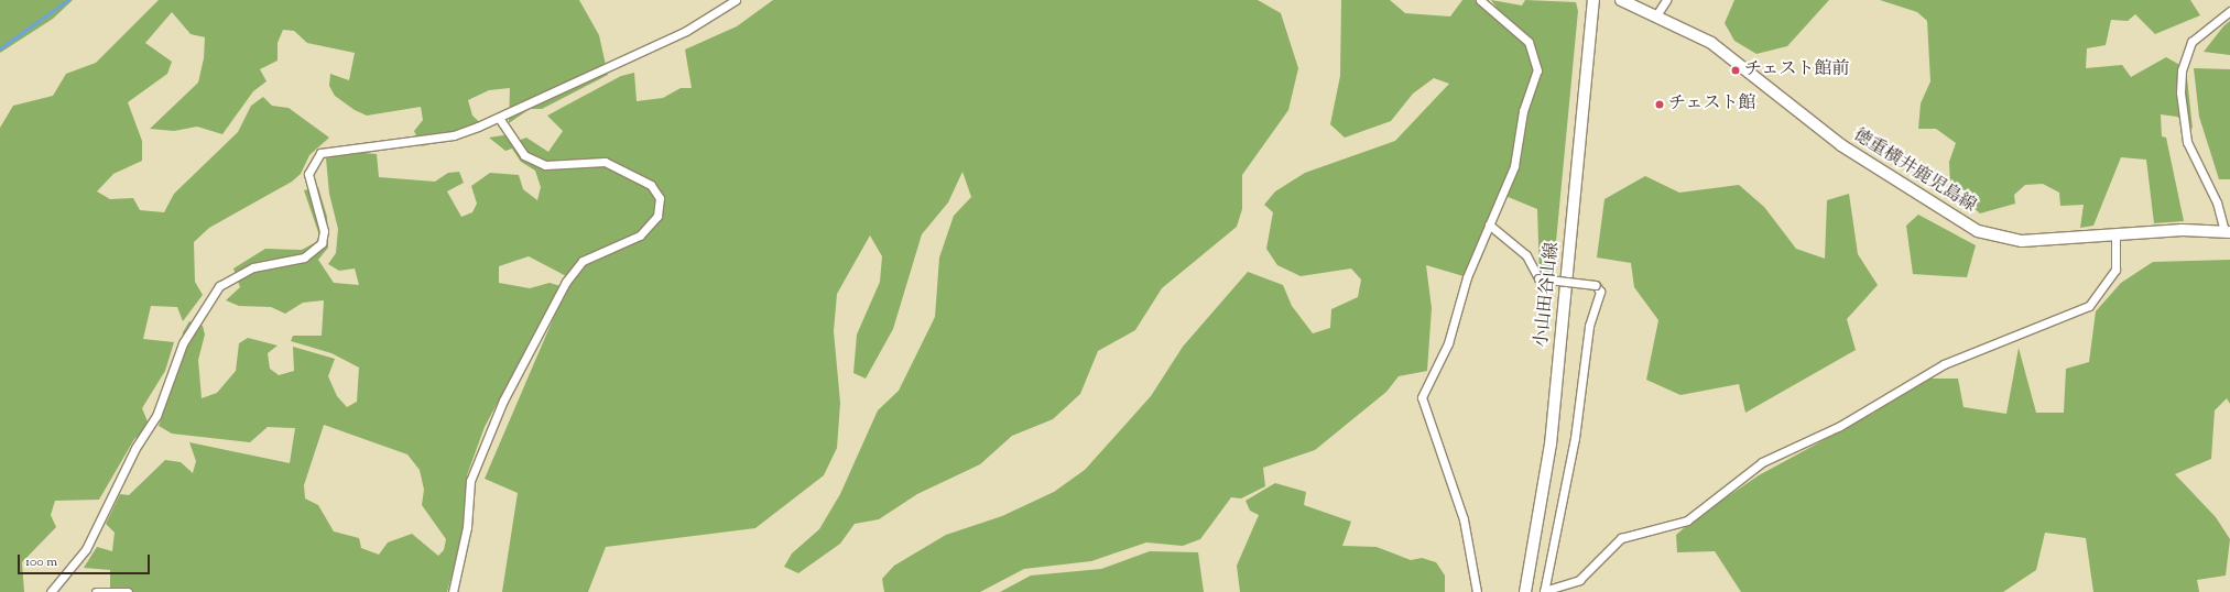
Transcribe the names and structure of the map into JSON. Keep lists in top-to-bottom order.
{
  "streets": {
    "main road": ["徳重横井鹿児島線", "小山田谷山線"]
  },
  "places": ["チェスト館前", "チェスト館"],
  "scale_bar": "100 m"
}
